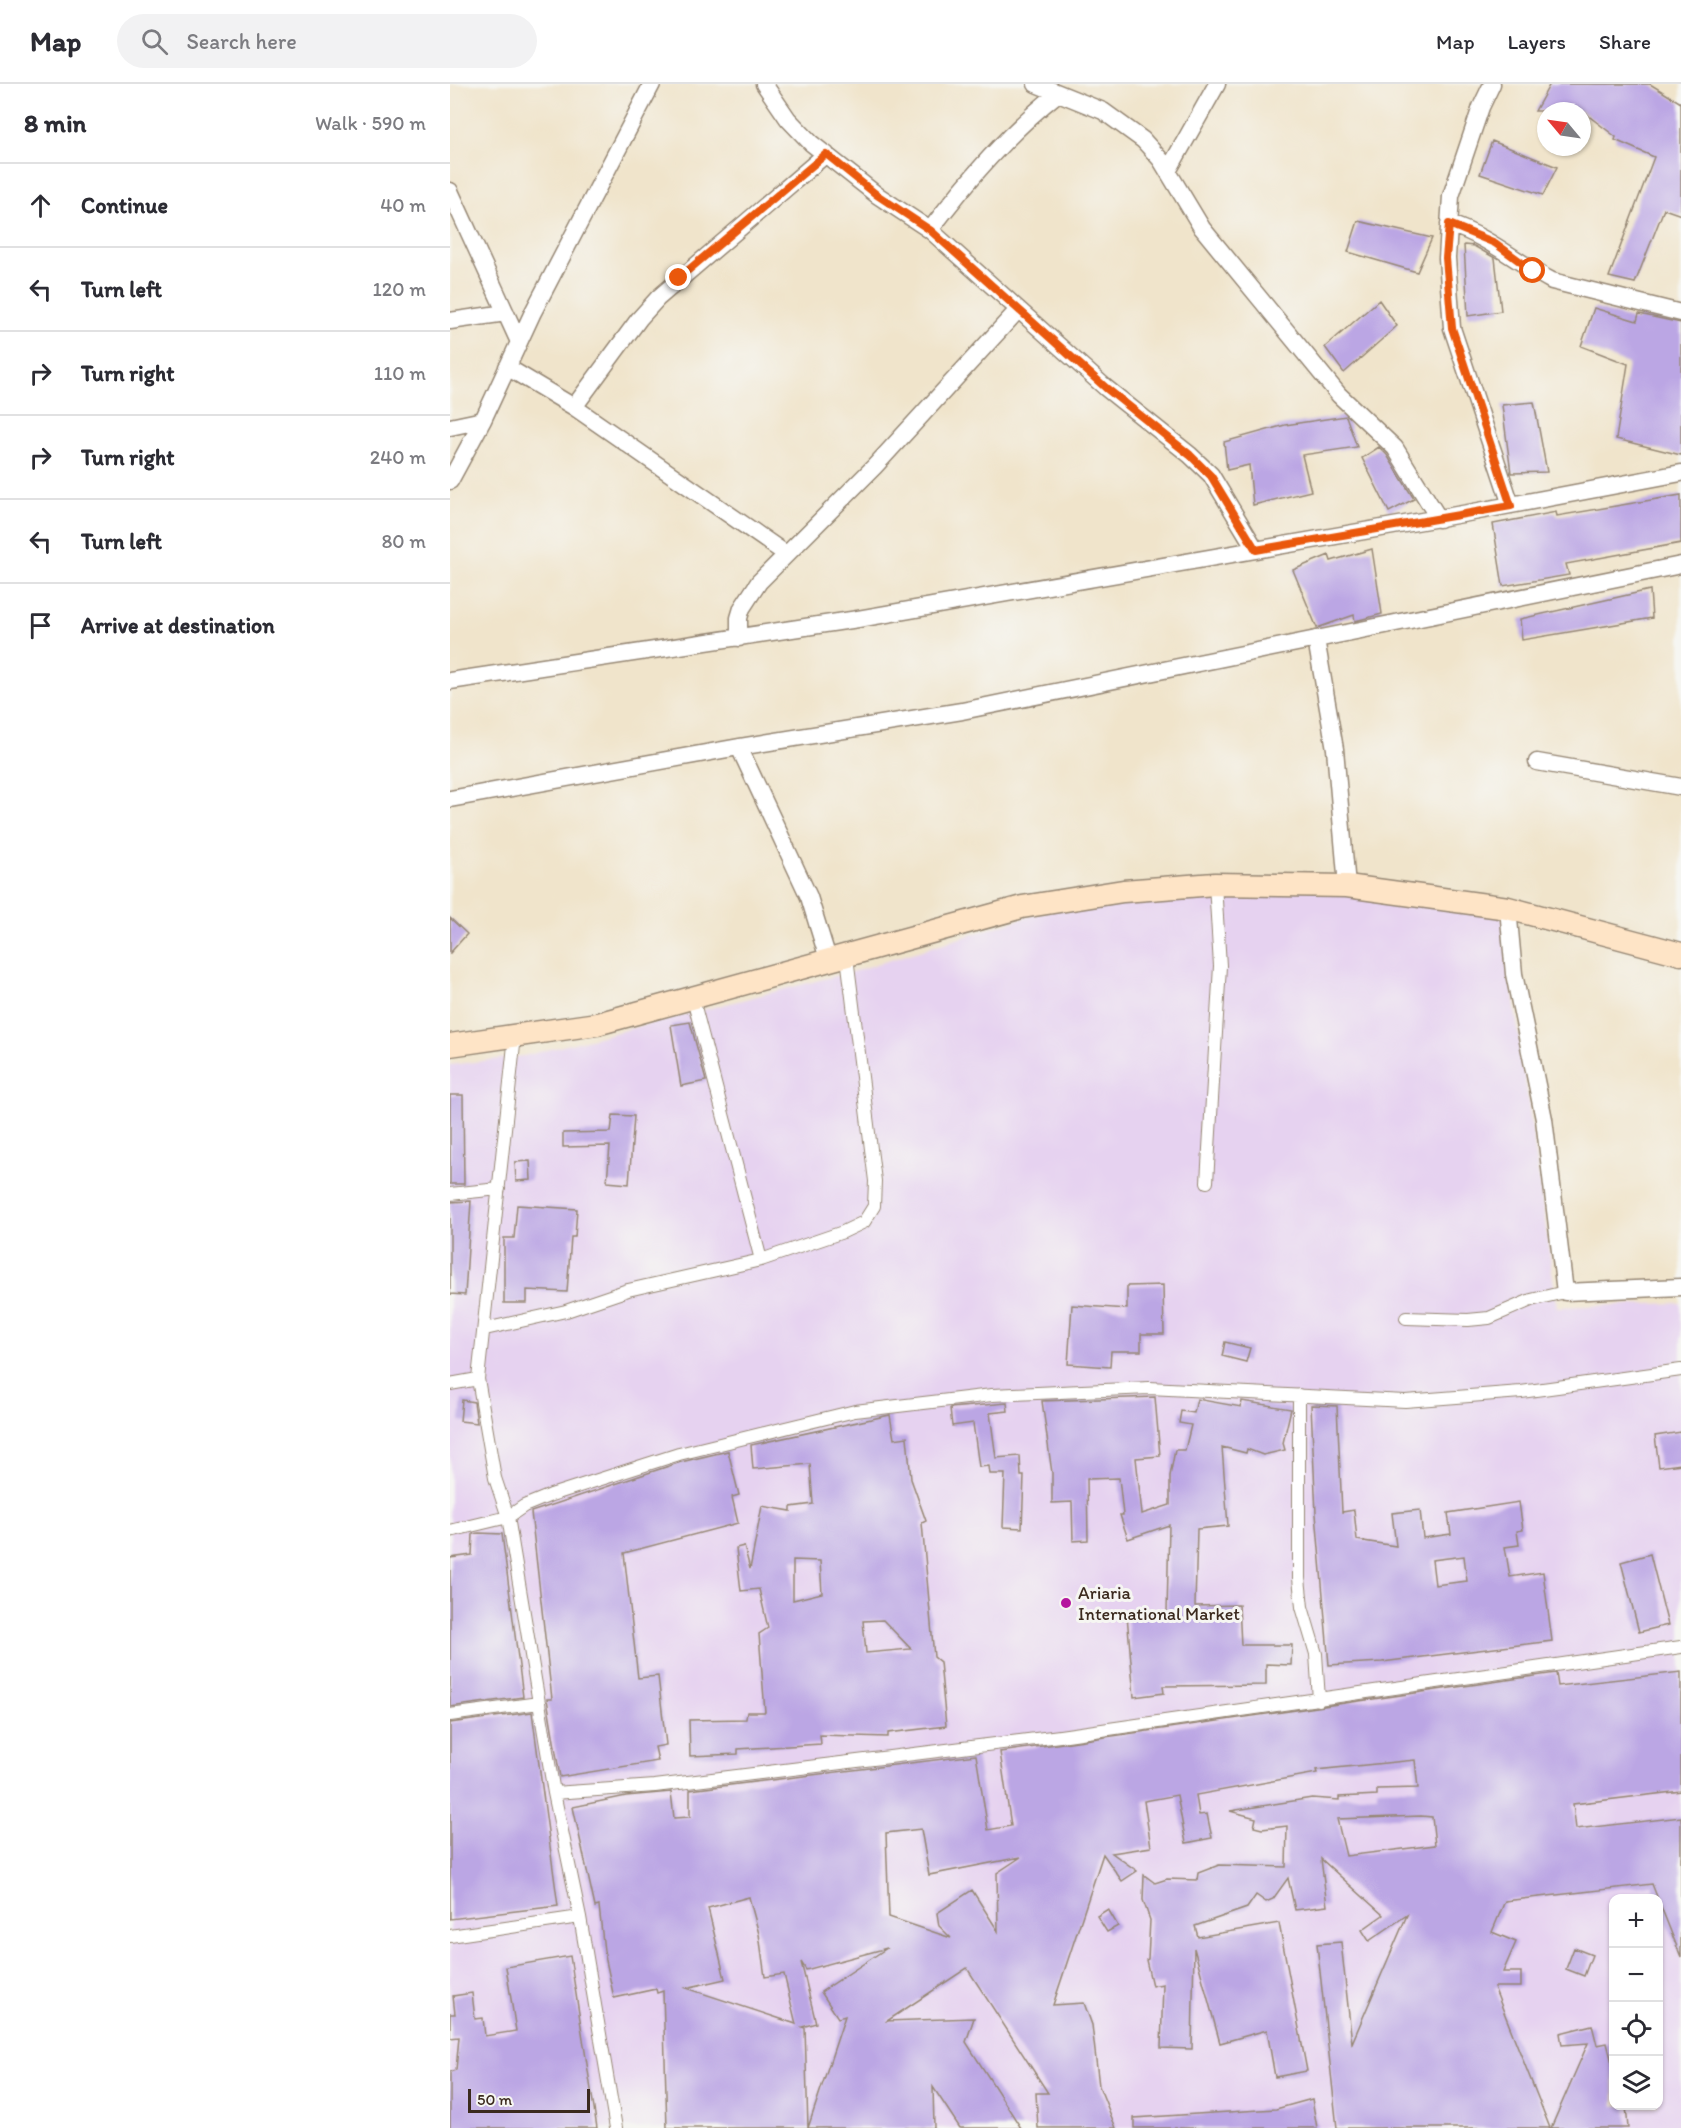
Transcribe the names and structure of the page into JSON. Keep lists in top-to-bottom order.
{
  "places": ["Ariaria International Market"],
  "scale_bar": "50 m",
  "north": "top left",
  "page": {
    "header": "Map",
    "search": "Search here",
    "nav": ["Map", "Layers", "Share"],
    "heading": ["8 min", "Walk · 590 m"],
    "list": [
      ["Continue", "40 m"],
      ["Turn left", "120 m"],
      ["Turn right", "110 m"],
      ["Turn right", "240 m"],
      ["Turn left", "80 m"],
      "Arrive at destination"
    ],
    "map_buttons": ["+", "−"],
    "scale": "50 m"
  }
}
